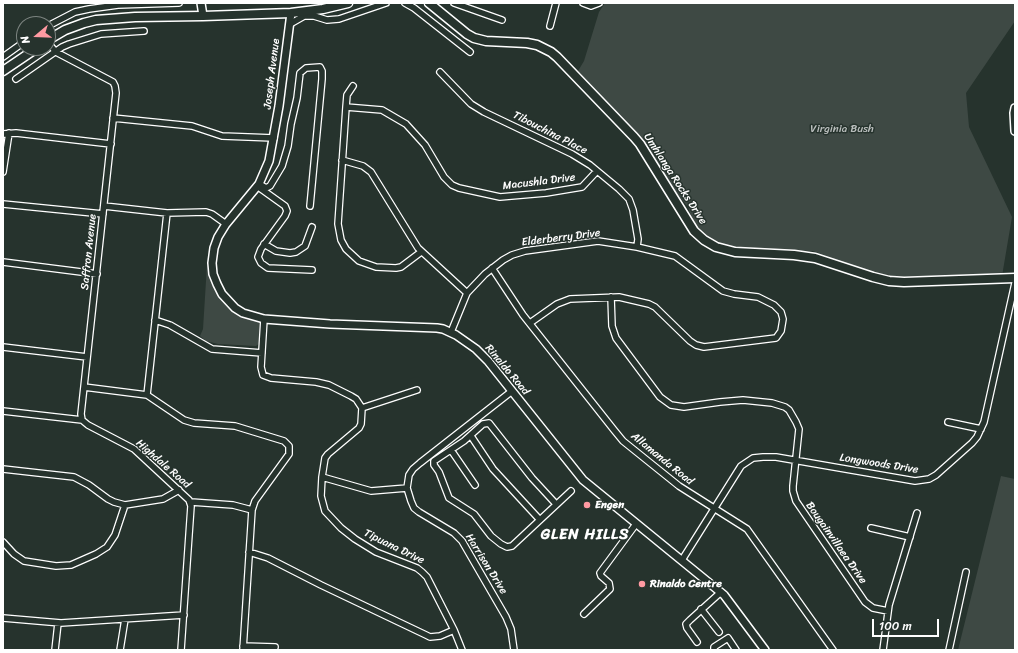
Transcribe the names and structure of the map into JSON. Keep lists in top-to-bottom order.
{
  "streets": {
    "main road": ["Umhlanga Rocks Drive"],
    "street": [
      "Joseph Avenue",
      "Tibouchina Place",
      "Macushla Drive",
      "Elderberry Drive",
      "Saffron Avenue",
      "Rinaldo Road",
      "Allamanda Road",
      "Highdale Road",
      "Longwoods Drive",
      "Bougainvillaea Drive",
      "Tipuana Drive",
      "Harrison Drive"
    ]
  },
  "crossings": [
    ["Joseph Avenue", "Rinaldo Road"],
    ["Tibouchina Place", "Macushla Drive"],
    ["Tibouchina Place", "Elderberry Drive"],
    ["Elderberry Drive", "Rinaldo Road"],
    ["Elderberry Drive", "Allamanda Road"],
    ["Elderberry Drive", "Bougainvillaea Drive"],
    ["Saffron Avenue", "Highdale Road"],
    ["Rinaldo Road", "Longwoods Drive"],
    ["Allamanda Road", "Longwoods Drive"],
    ["Longwoods Drive", "Bougainvillaea Drive"]
  ],
  "districts": ["GLEN HILLS"],
  "parks": ["Virginia Bush"],
  "places": ["Engen", "Rinaldo Centre"],
  "scale_bar": "100 m",
  "north": "left"
}
